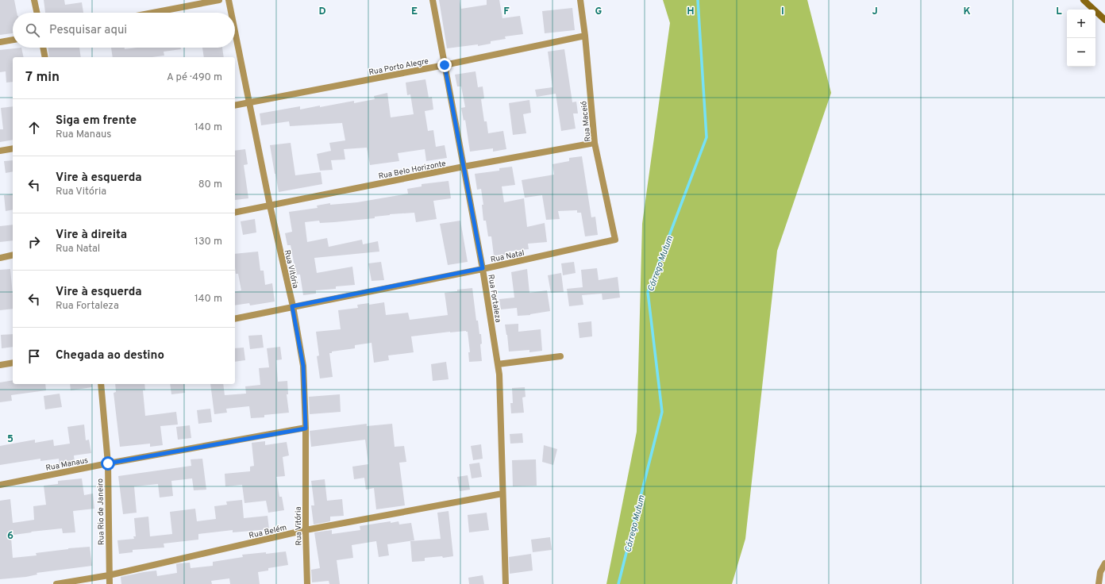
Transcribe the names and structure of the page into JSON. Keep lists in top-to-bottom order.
{
  "streets": {
    "street": [
      "Rua Porto Alegre",
      "Rua Maceió",
      "Rua Belo Horizonte",
      "Rua Natal",
      "Rua Vitória",
      "Rua Fortaleza",
      "Rua Manaus",
      "Rua Rio de Janeiro",
      "Rua Belém"
    ]
  },
  "crossings": [
    ["Rua Porto Alegre", "Rua Maceió"],
    ["Rua Porto Alegre", "Rua Vitória"],
    ["Rua Porto Alegre", "Rua Fortaleza"],
    ["Rua Maceió", "Rua Belo Horizonte"],
    ["Rua Maceió", "Rua Natal"],
    ["Rua Belo Horizonte", "Rua Vitória"],
    ["Rua Belo Horizonte", "Rua Fortaleza"],
    ["Rua Natal", "Rua Vitória"],
    ["Rua Natal", "Rua Fortaleza"],
    ["Rua Vitória", "Rua Manaus"],
    ["Rua Vitória", "Rua Belém"],
    ["Rua Fortaleza", "Rua Belém"],
    ["Rua Manaus", "Rua Rio de Janeiro"],
    ["Rua Rio de Janeiro", "Rua Belém"]
  ],
  "water": ["Córrego Mutum"],
  "page": {
    "map_buttons": ["+", "−"],
    "search": "Pesquisar aqui",
    "heading": ["7 min", "A pé · 490 m"],
    "list": [
      ["Siga em frente", "Rua Manaus", "140 m"],
      ["Vire à esquerda", "Rua Vitória", "80 m"],
      ["Vire à direita", "Rua Natal", "130 m"],
      ["Vire à esquerda", "Rua Fortaleza", "140 m"],
      "Chegada ao destino"
    ]
  },
  "grid": {
    "columns": [
      "D",
      "E",
      "F",
      "G",
      "H",
      "I",
      "J",
      "K",
      "L"
    ],
    "rows": ["5", "6"]
  }
}
